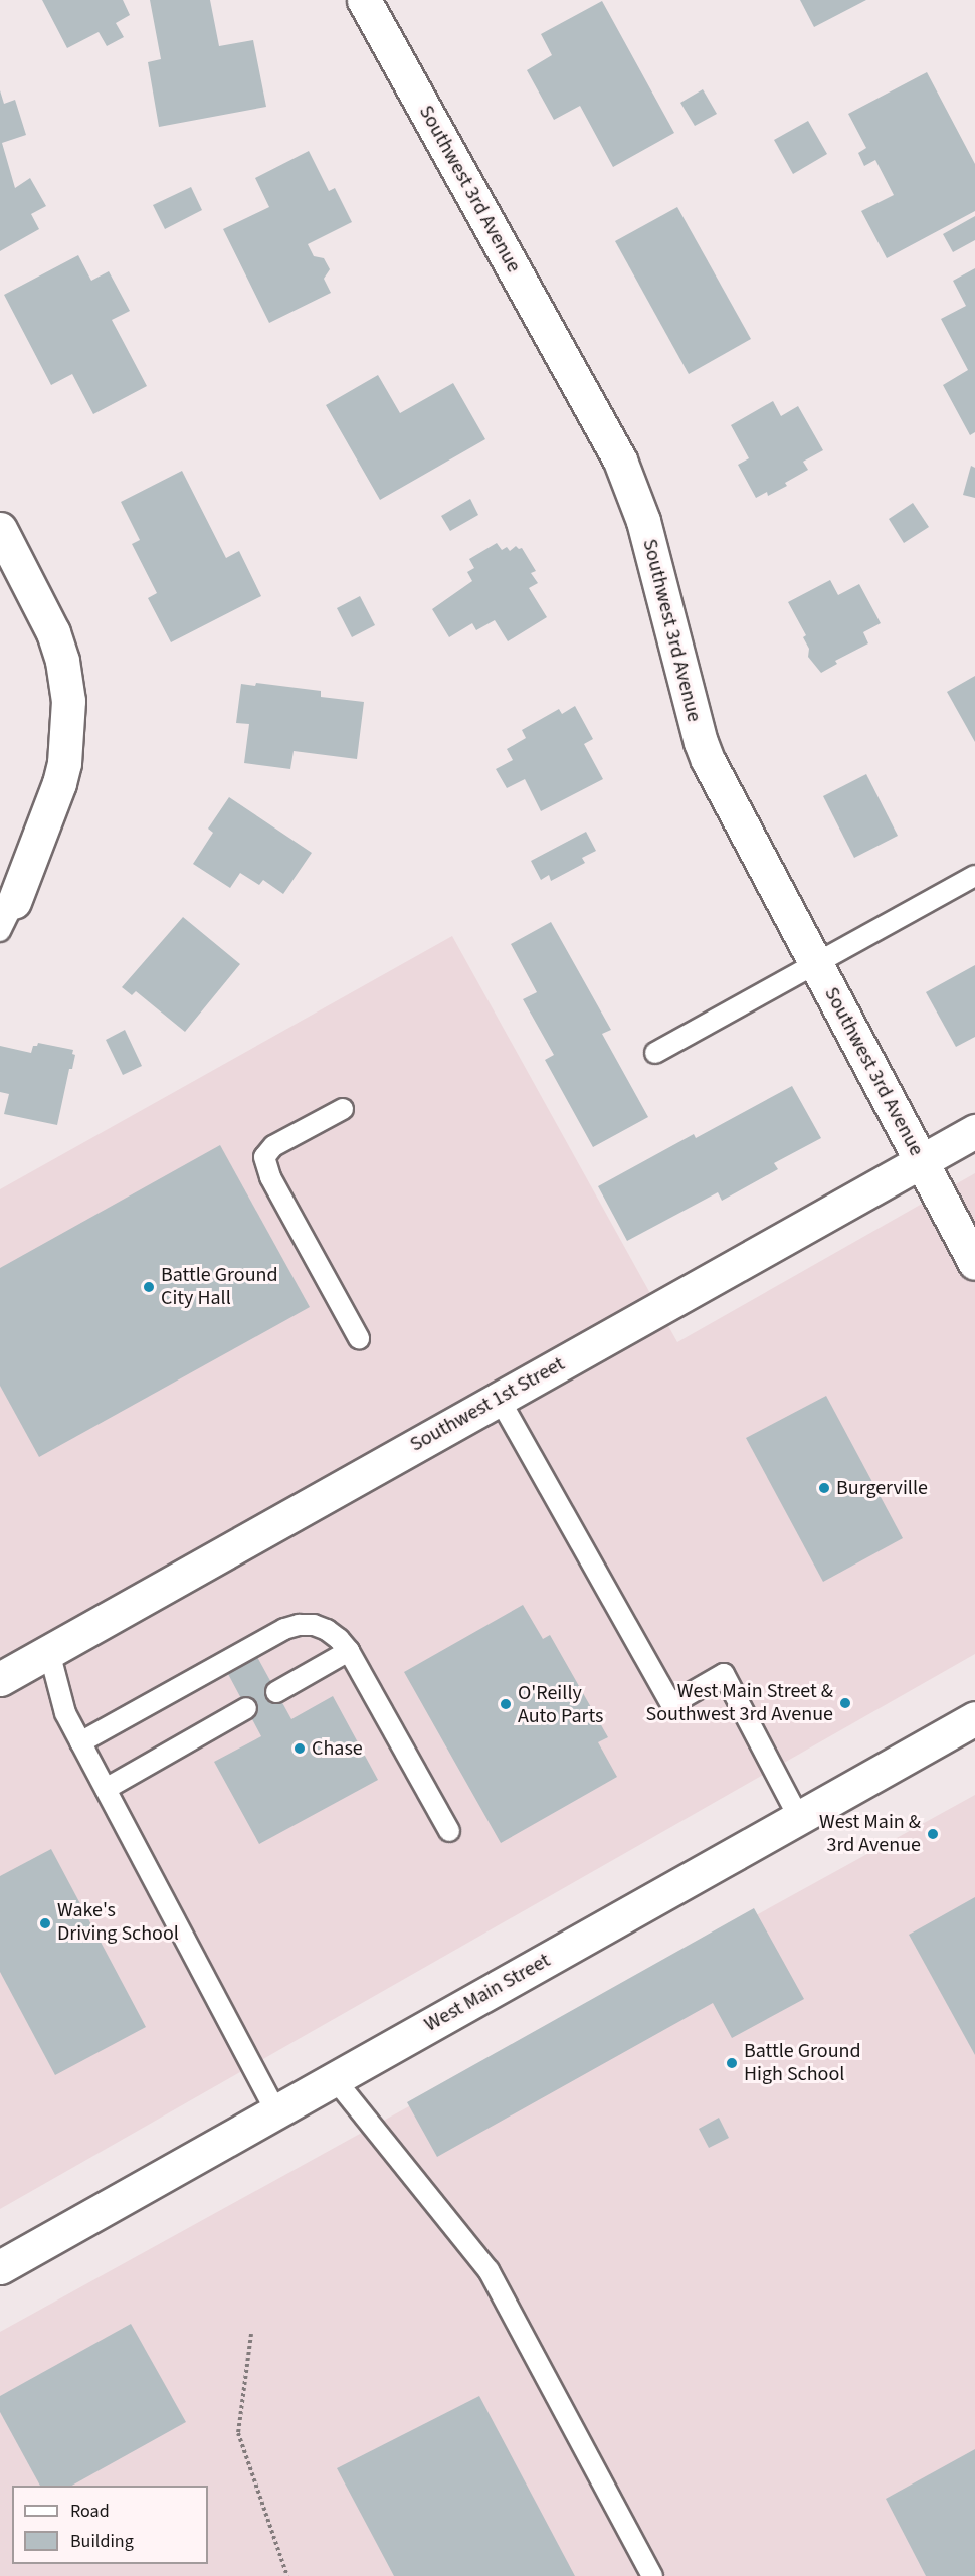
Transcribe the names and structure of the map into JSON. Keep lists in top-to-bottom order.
{
  "streets": {
    "street": ["Southwest 3rd Avenue", "Southwest 1st Street", "West Main Street"]
  },
  "crossings": [
    ["Southwest 3rd Avenue", "Southwest 1st Street"]
  ],
  "places": [
    "Battle Ground City Hall",
    "Burgerville",
    "West Main Street & Southwest 3rd Avenue",
    "O'Reilly Auto Parts",
    "Chase",
    "West Main & 3rd Avenue",
    "Wake's Driving School",
    "Battle Ground High School"
  ],
  "legend": ["Road", "Building"]
}
